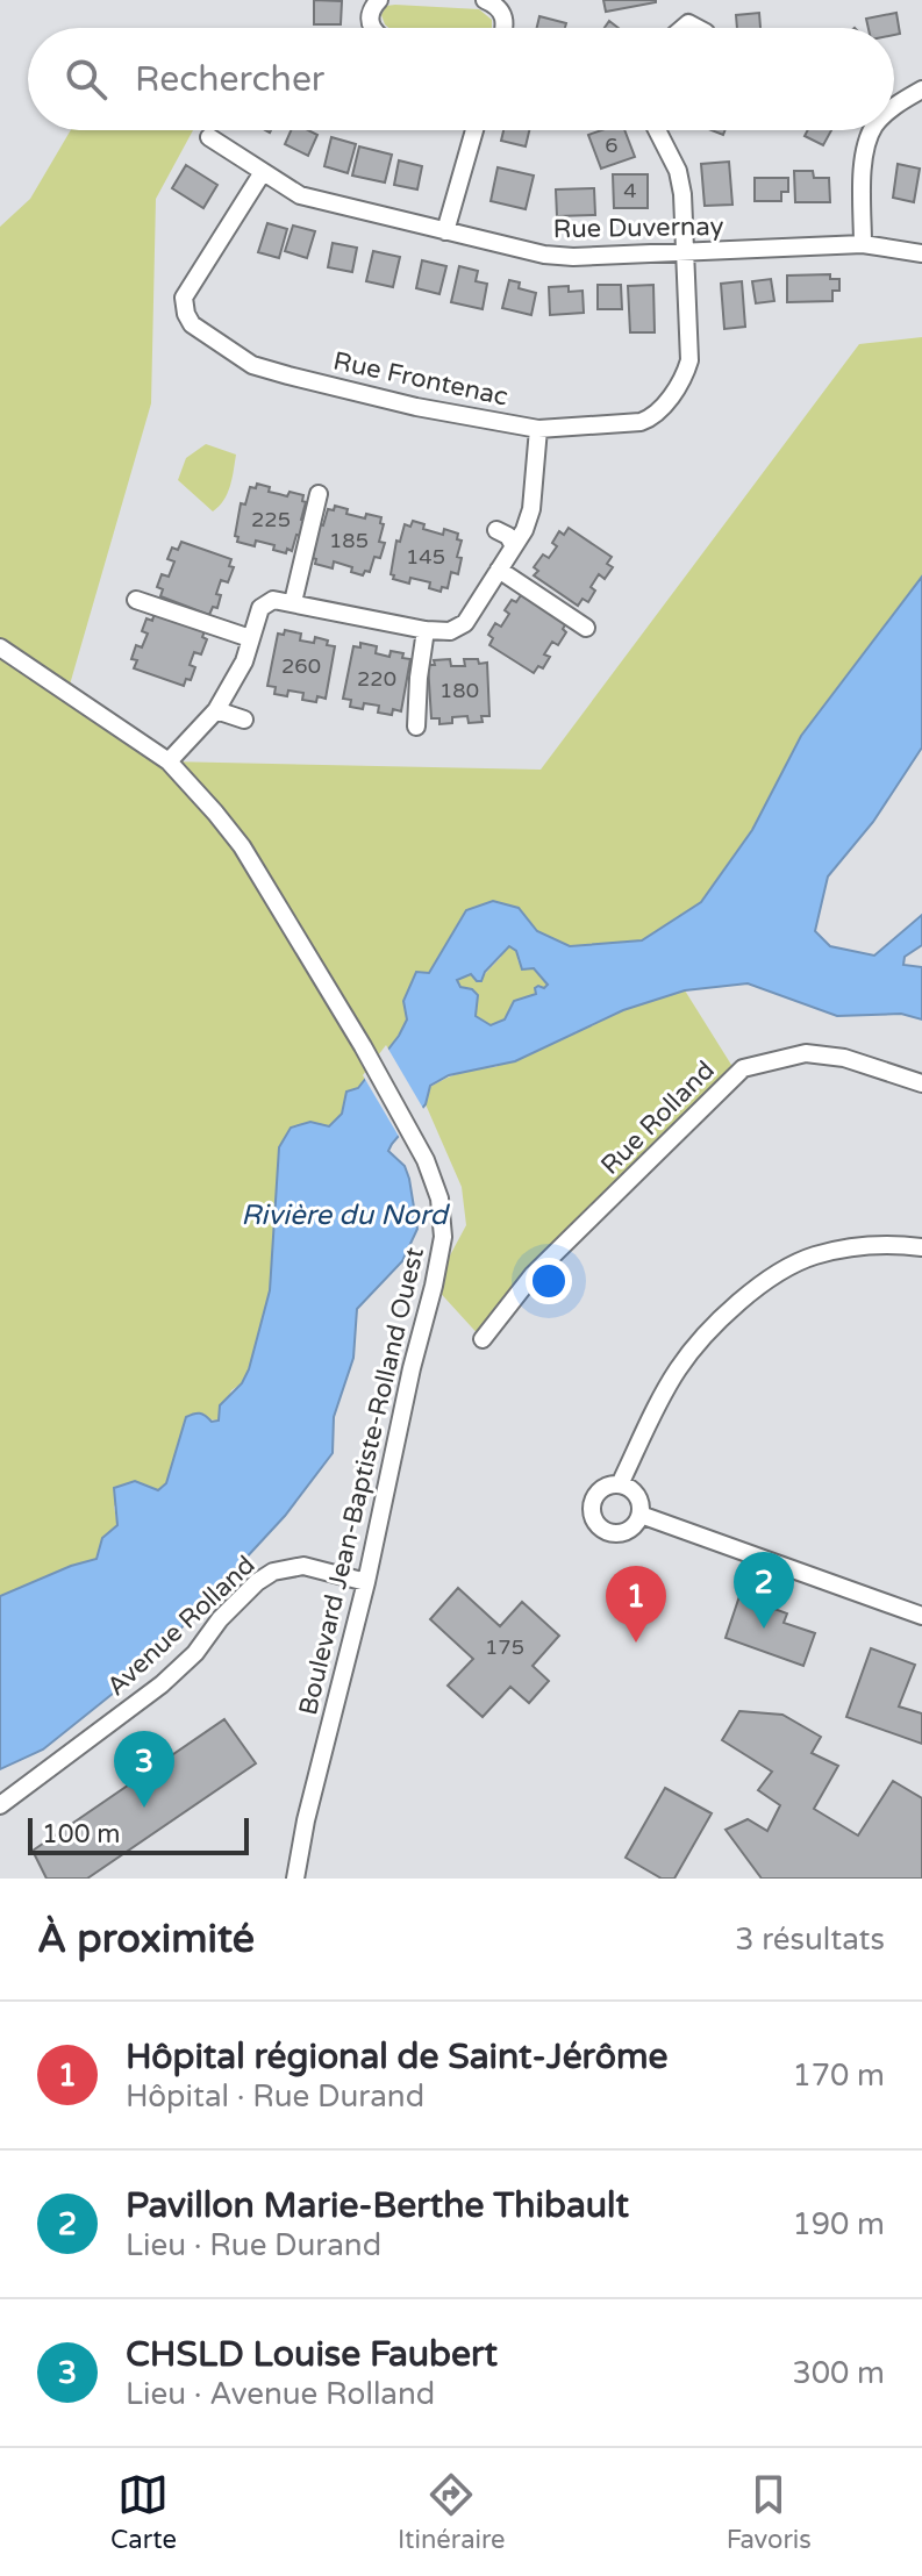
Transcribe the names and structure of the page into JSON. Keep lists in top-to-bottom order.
{
  "streets": {
    "street": [
      "Rue Duvernay",
      "Rue Frontenac",
      "Rue Rolland",
      "Boulevard Jean-Baptiste-Rolland Ouest",
      "Avenue Rolland"
    ]
  },
  "crossings": [
    ["Rue Duvernay", "Rue Frontenac"],
    ["Boulevard Jean-Baptiste-Rolland Ouest", "Avenue Rolland"]
  ],
  "water": ["Rivière du Nord"],
  "house_numbers": [
    "6",
    "4",
    "225",
    "185",
    "145",
    "260",
    "220",
    "180",
    "175"
  ],
  "scale_bar": "100 m",
  "page": {
    "search": "Rechercher",
    "pins": ["2", "1", "3"],
    "scale": "100 m",
    "heading": ["À proximité", "3 résultats"],
    "list": [
      {
        "mark": "1",
        "name": "Hôpital régional de Saint-Jérôme",
        "note": "Hôpital · Rue Durand",
        "value": "170 m"
      },
      {
        "mark": "2",
        "name": "Pavillon Marie-Berthe Thibault",
        "note": "Lieu · Rue Durand",
        "value": "190 m"
      },
      {
        "mark": "3",
        "name": "CHSLD Louise Faubert",
        "note": "Lieu · Avenue Rolland",
        "value": "300 m"
      }
    ],
    "nav": ["Carte", "Itinéraire", "Favoris"]
  }
}
